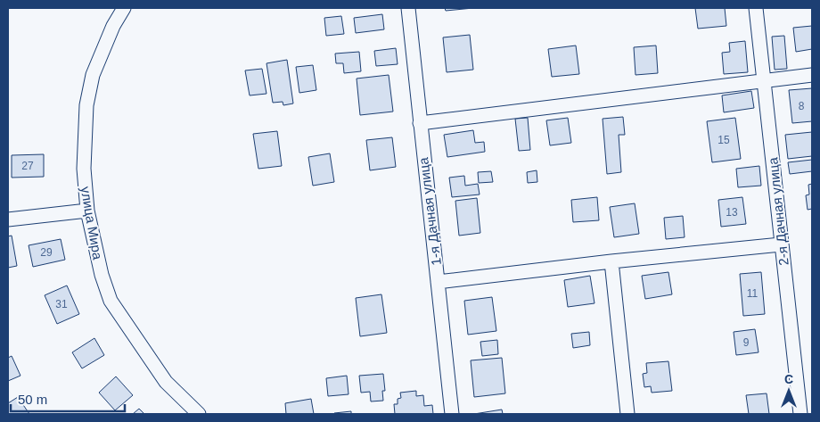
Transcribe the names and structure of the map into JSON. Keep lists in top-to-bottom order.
{
  "streets": {
    "street": ["1-я Дачная улица", "2-я Дачная улица", "улица Мира"]
  },
  "house_numbers": [
    "8",
    "15",
    "27",
    "13",
    "29",
    "11",
    "31",
    "9"
  ],
  "scale_bar": "50 m",
  "north": "top"
}
